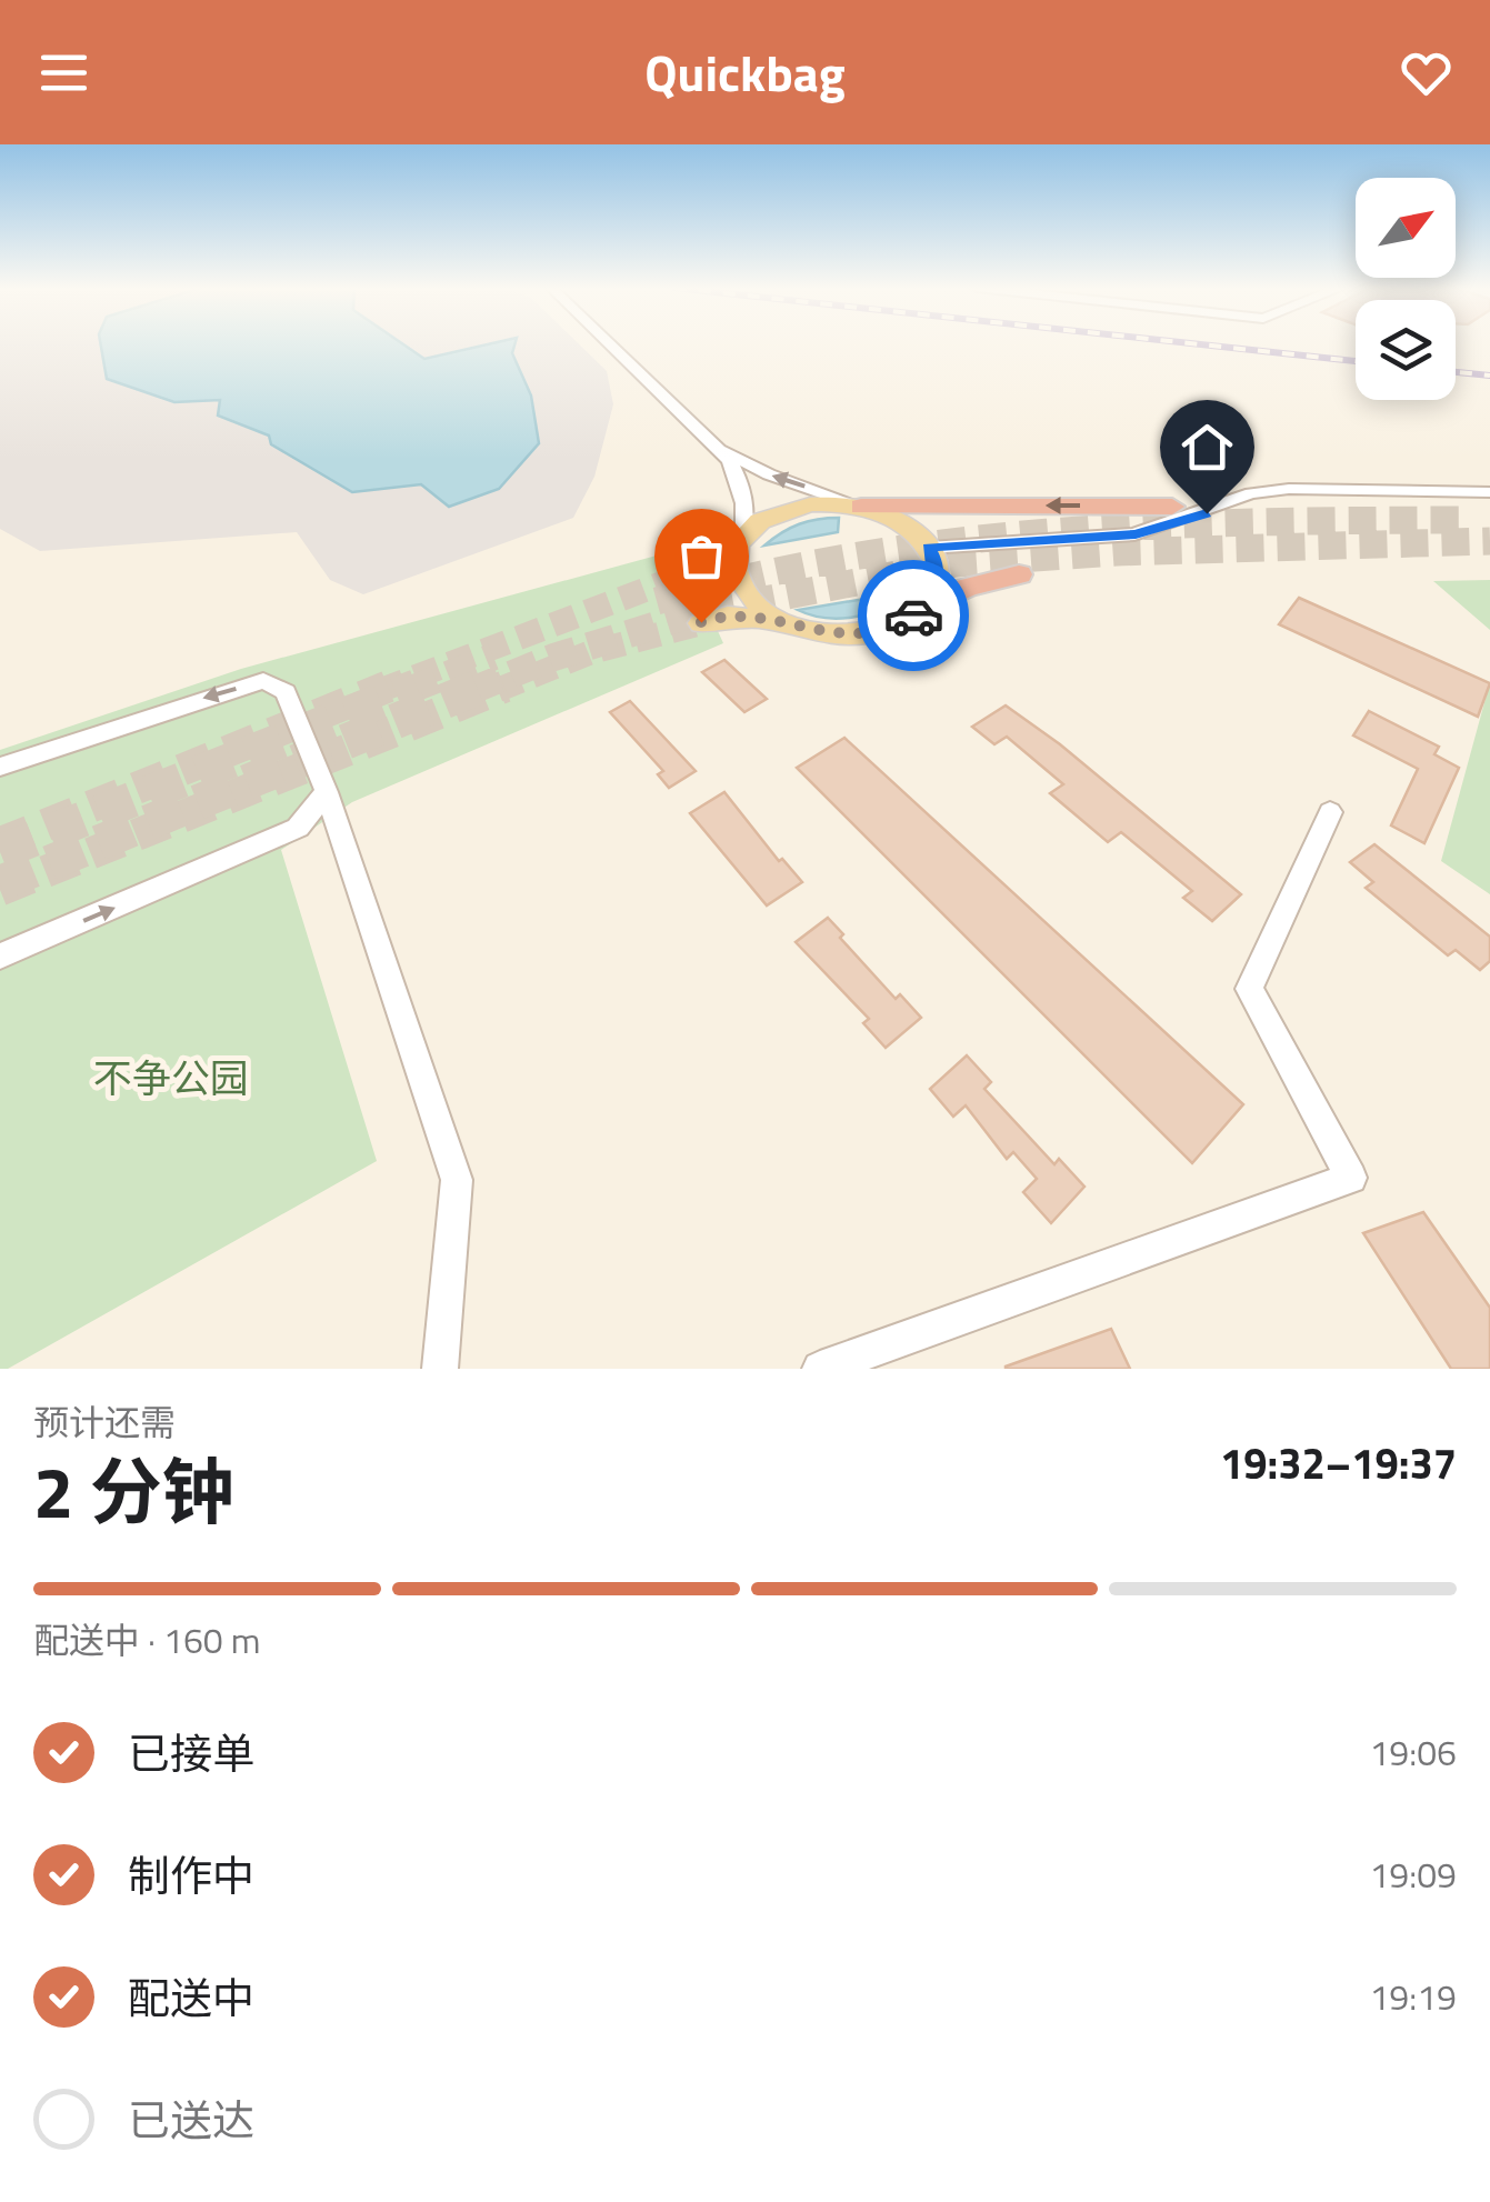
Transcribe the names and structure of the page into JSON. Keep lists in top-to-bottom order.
{
  "parks": ["不争公园"],
  "north": "top right",
  "page": {
    "header": "Quickbag",
    "heading": ["2 分钟", "预计还需", "19:32–19:37"],
    "bar": "配送中 · 160 m",
    "list": [
      ["已接单", "19:06"],
      ["制作中", "19:09"],
      ["配送中", "19:19"],
      "已送达"
    ]
  }
}
